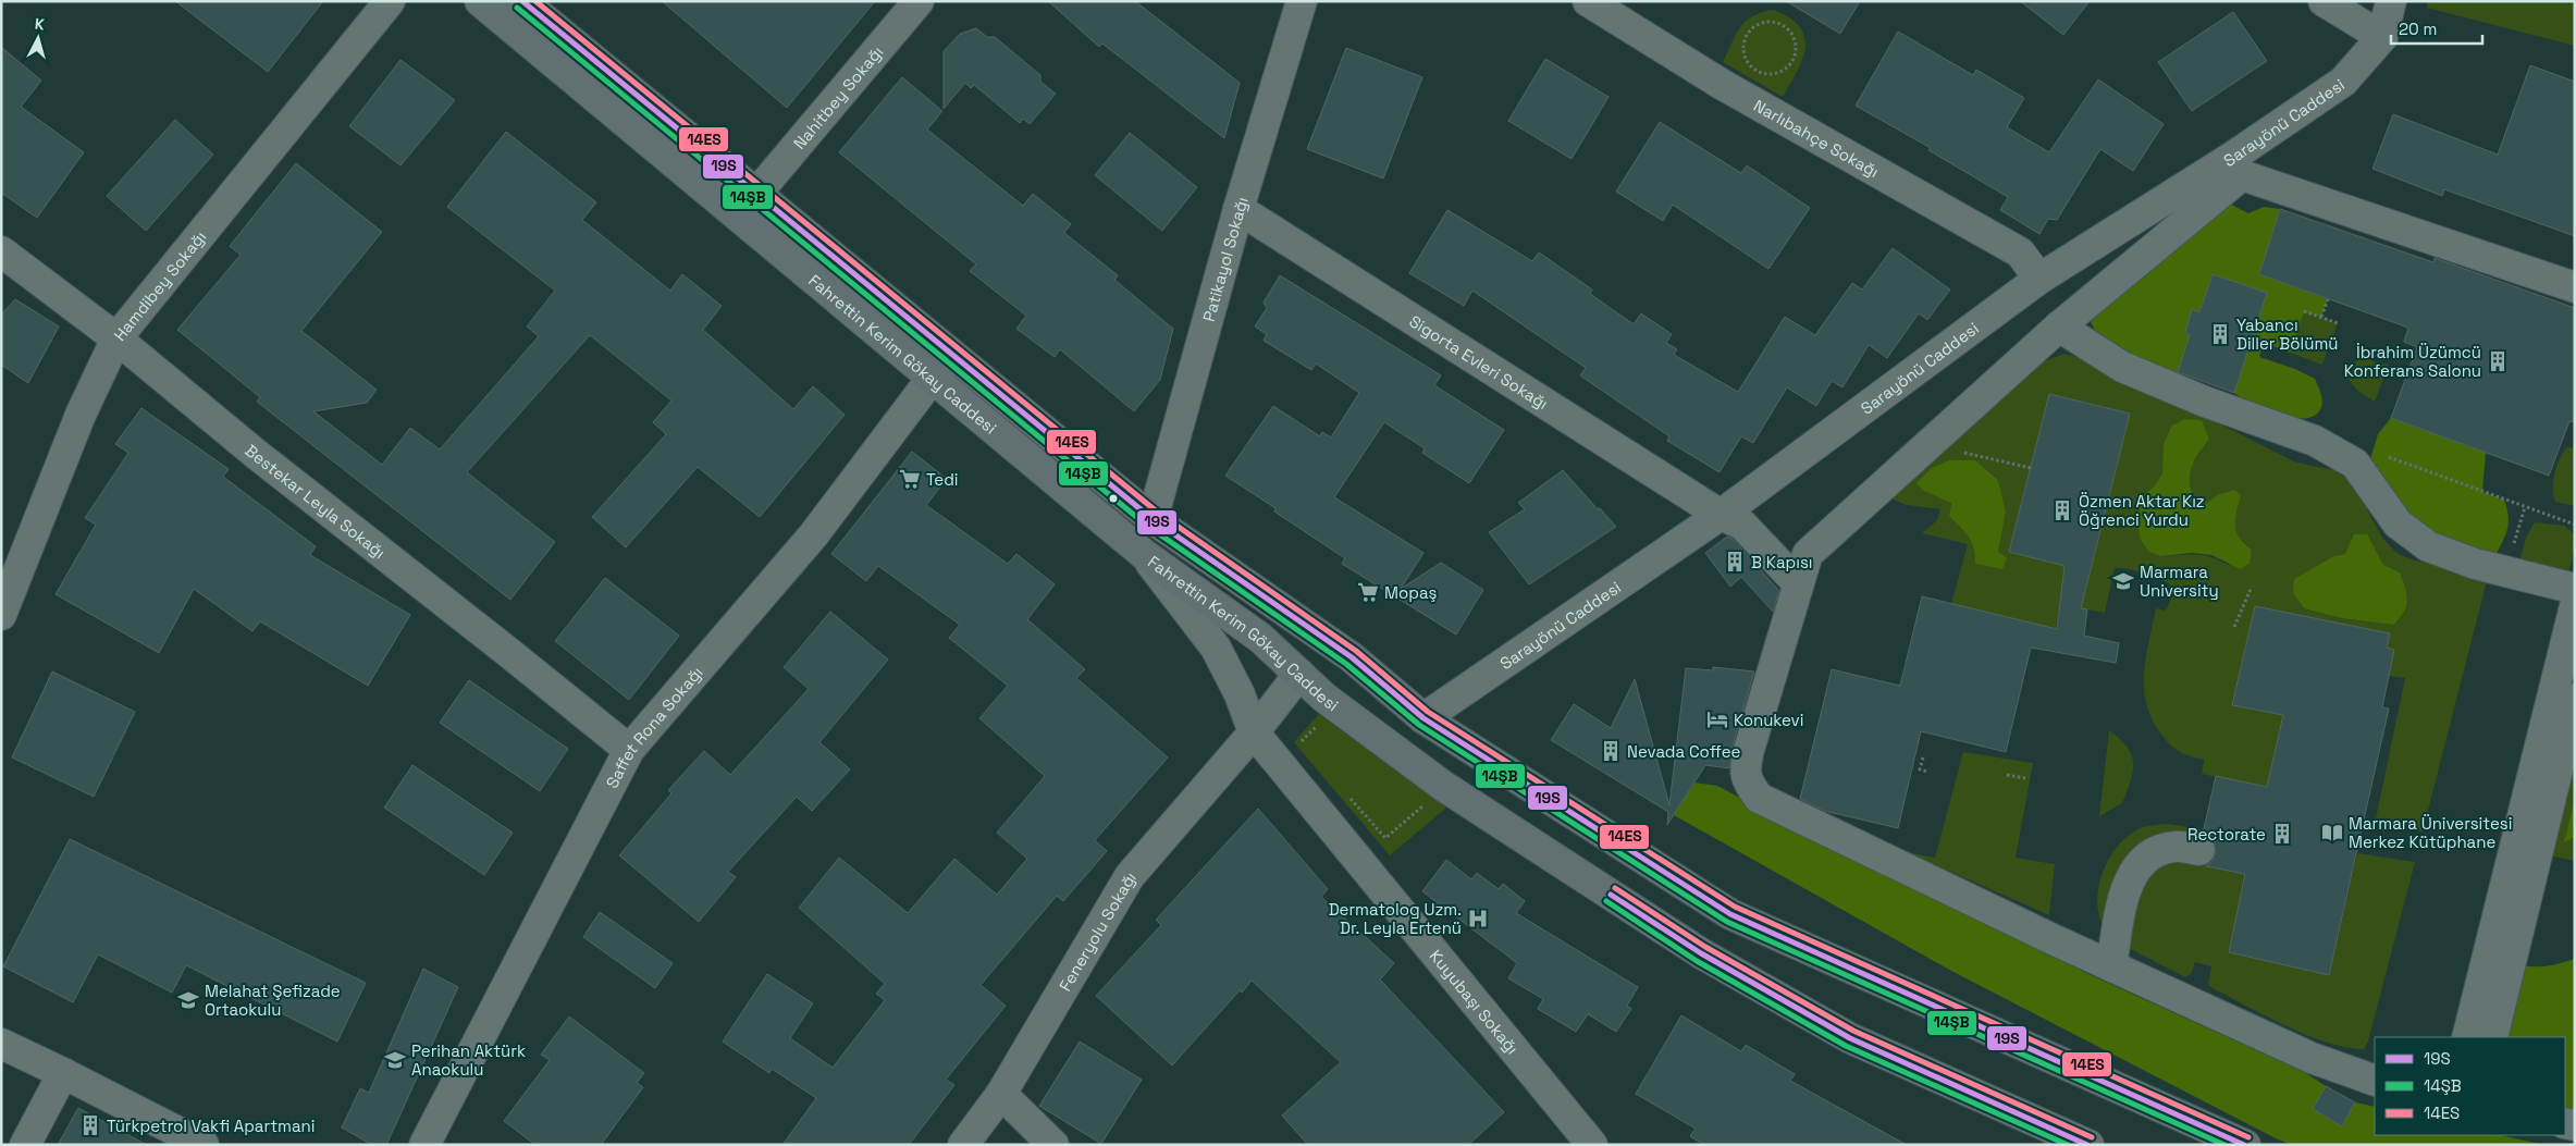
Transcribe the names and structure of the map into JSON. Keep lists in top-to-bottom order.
{
  "streets": {
    "main road": ["Fahrettin Kerim Gökay Caddesi"],
    "street": [
      "Nahitbey Sokağı",
      "Sarayönü Caddesi",
      "Narlıbahçe Sokağı",
      "Patikayol Sokağı",
      "Hamdibey Sokağı",
      "Sigorta Evleri Sokağı",
      "Bestekar Leyla Sokağı",
      "Saffet Rona Sokağı",
      "Feneryolu Sokağı",
      "Kuyubaşı Sokağı"
    ]
  },
  "crossings": [
    ["Nahitbey Sokağı", "Fahrettin Kerim Gökay Caddesi"],
    ["Sarayönü Caddesi", "Narlıbahçe Sokağı"],
    ["Sarayönü Caddesi", "Fahrettin Kerim Gökay Caddesi"],
    ["Sarayönü Caddesi", "Sigorta Evleri Sokağı"],
    ["Patikayol Sokağı", "Fahrettin Kerim Gökay Caddesi"],
    ["Patikayol Sokağı", "Sigorta Evleri Sokağı"],
    ["Hamdibey Sokağı", "Bestekar Leyla Sokağı"],
    ["Fahrettin Kerim Gökay Caddesi", "Saffet Rona Sokağı"],
    ["Fahrettin Kerim Gökay Caddesi", "Feneryolu Sokağı"],
    ["Fahrettin Kerim Gökay Caddesi", "Kuyubaşı Sokağı"],
    ["Bestekar Leyla Sokağı", "Saffet Rona Sokağı"],
    ["Feneryolu Sokağı", "Kuyubaşı Sokağı"]
  ],
  "places": {
    "building": [
      "Yabancı Diller Bölümü",
      "İbrahim Üzümcü Konferans Salonu",
      "Özmen Aktar Kız Öğrenci Yurdu",
      "B Kapısı",
      "Nevada Coffee",
      "Rectorate",
      "Türkpetrol Vakfi Apartmani"
    ],
    "supermarket": ["Tedi", "Mopaş"],
    "school or university": ["Marmara University", "Melahat Şefizade Ortaokulu", "Perihan Aktürk Anaokulu"],
    "hotel": ["Konukevi"],
    "library": ["Marmara Üniversitesi Merkez Kütüphane"],
    "hospital": ["Dermatolog Uzm. Dr. Leyla Ertenü"]
  },
  "lines": ["transit line 19S", "transit line 14ES", "transit line 14ŞB"],
  "legend": ["19S", "14ŞB", "14ES"],
  "scale_bar": "20 m",
  "north": "top"
}
